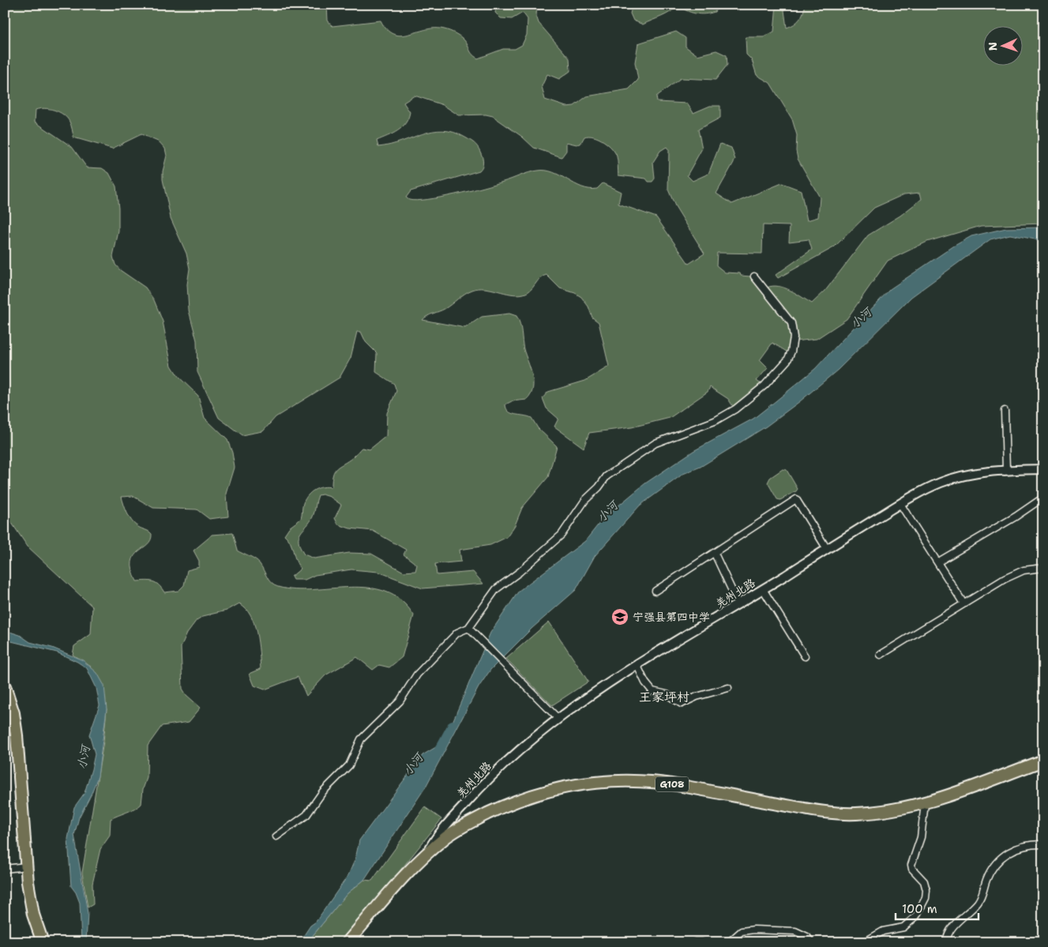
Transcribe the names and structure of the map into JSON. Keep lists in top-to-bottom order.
{
  "streets": {
    "highway": ["G108"],
    "main road": ["羌州北路"]
  },
  "crossings": [
    ["羌州北路", "G108"]
  ],
  "districts": ["王家坪村"],
  "water": ["小河"],
  "places": {
    "school or university": ["宁强县第四中学"]
  },
  "scale_bar": "100 m",
  "north": "left"
}
